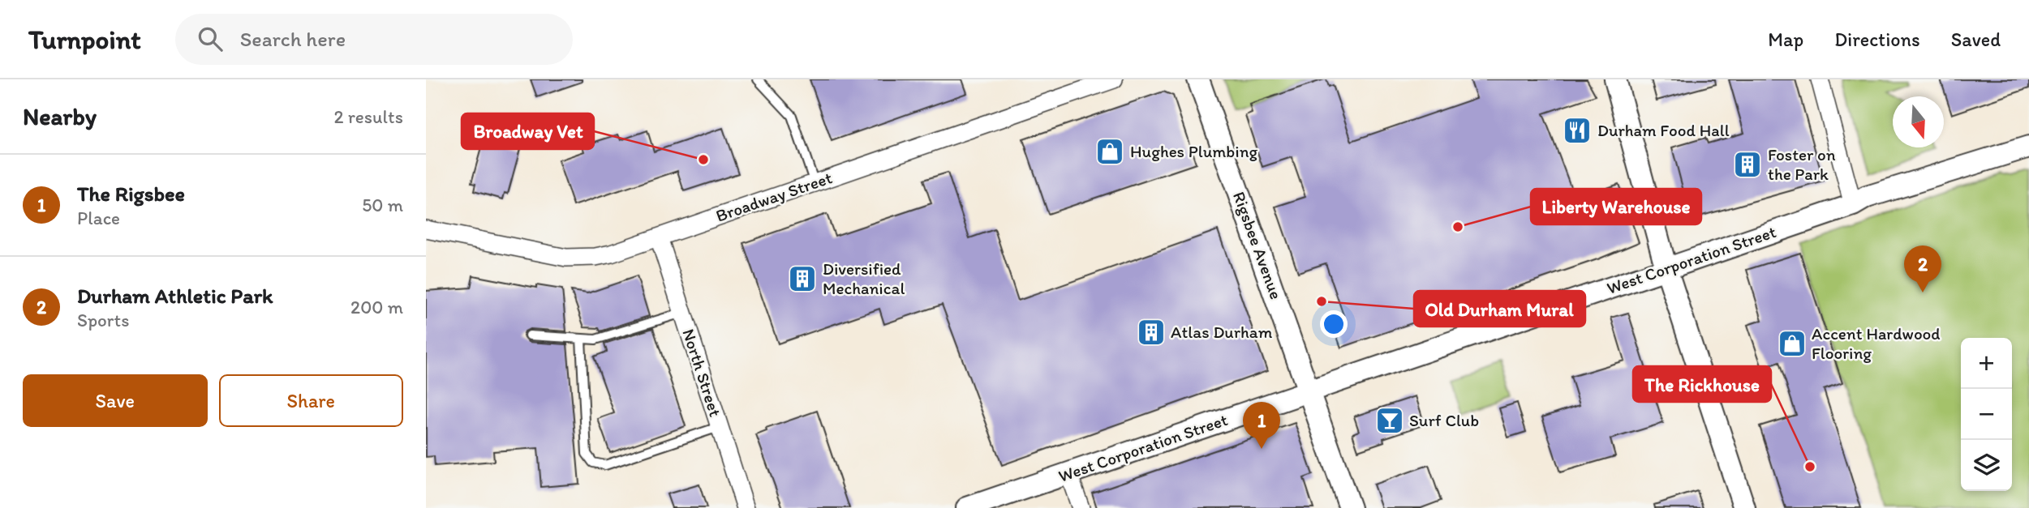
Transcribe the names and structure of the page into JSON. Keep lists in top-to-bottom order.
{
  "streets": {
    "street": [
      "Broadway Street",
      "Rigsbee Avenue",
      "West Corporation Street",
      "North Street"
    ]
  },
  "crossings": [
    ["Broadway Street", "North Street"],
    ["Rigsbee Avenue", "West Corporation Street"]
  ],
  "places": {
    "restaurant": ["Durham Food Hall"],
    "shop": ["Hughes Plumbing", "Accent Hardwood Flooring"],
    "other": [
      "Broadway Vet",
      "Liberty Warehouse",
      "Old Durham Mural",
      "The Rickhouse"
    ],
    "building": ["Foster on the Park", "Diversified Mechanical", "Atlas Durham"],
    "bar": ["Surf Club"]
  },
  "north": "bottom",
  "page": {
    "header": "Turnpoint",
    "search": "Search here",
    "nav": ["Map", "Directions", "Saved"],
    "heading": ["Nearby", "2 results"],
    "list": [
      {
        "mark": "1",
        "name": "The Rigsbee",
        "note": "Place",
        "value": "50 m"
      },
      {
        "mark": "2",
        "name": "Durham Athletic Park",
        "note": "Sports",
        "value": "200 m"
      }
    ],
    "pins": ["2", "1"],
    "map_buttons": ["+", "−"],
    "buttons": ["Save", "Share"]
  }
}
